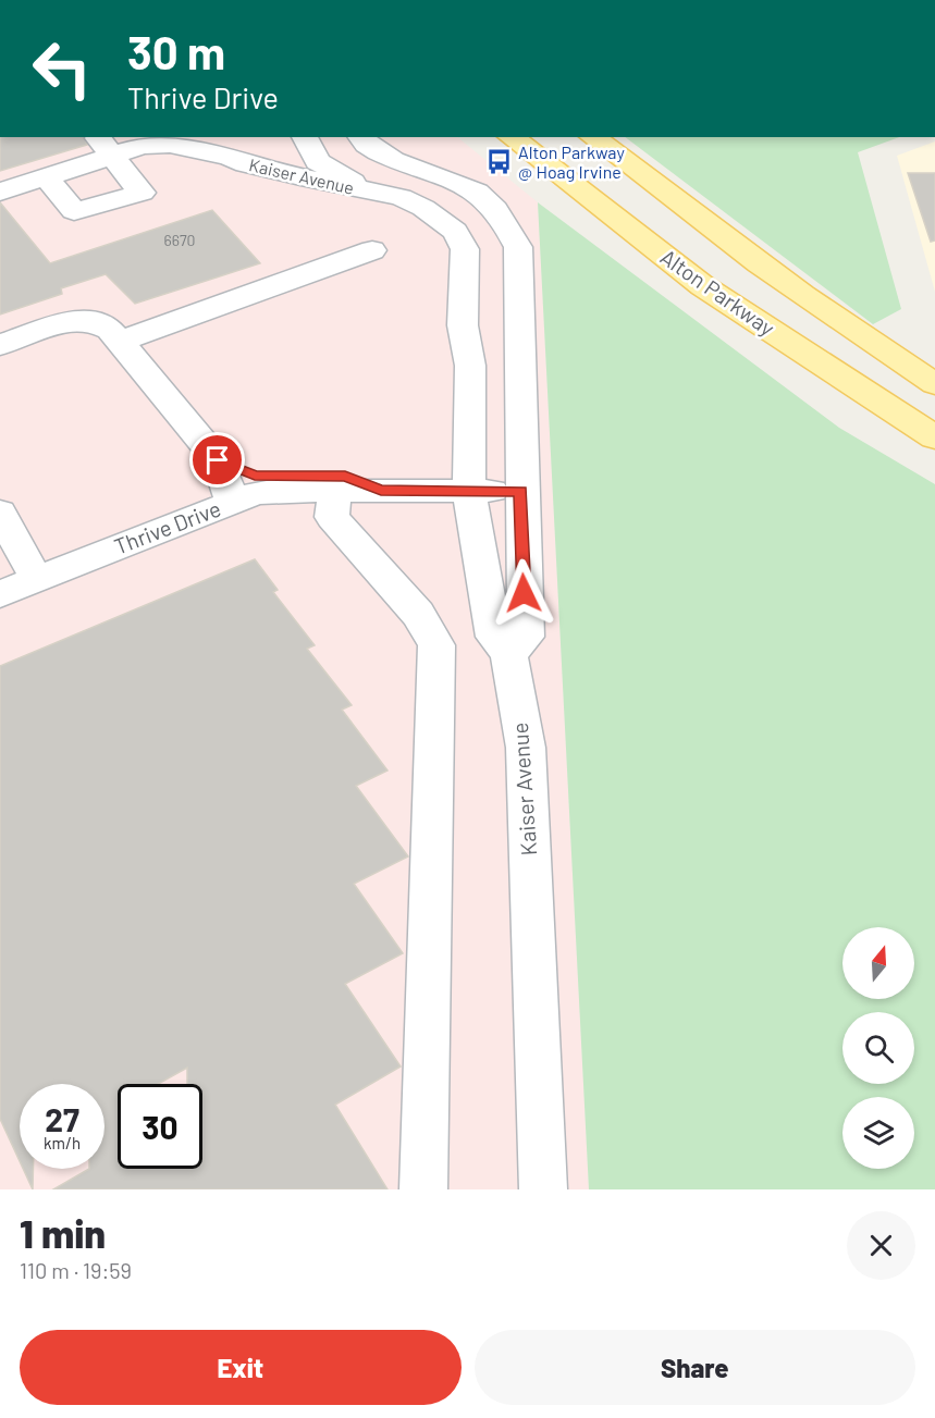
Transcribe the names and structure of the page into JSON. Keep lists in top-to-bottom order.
{
  "streets": {
    "main road": ["Alton Parkway"],
    "street": ["Kaiser Avenue", "Thrive Drive"]
  },
  "crossings": [
    ["Kaiser Avenue", "Thrive Drive"]
  ],
  "places": {
    "bus stop": ["Alton Parkway @ Hoag Irvine"]
  },
  "house_numbers": ["6670"],
  "north": "top",
  "page": {
    "turn": ["30 m", "Thrive Drive"],
    "speed": "27 km/h",
    "limit": "30",
    "heading": ["1 min", "110 m · 19:59"],
    "buttons": ["Exit", "Share"]
  }
}
